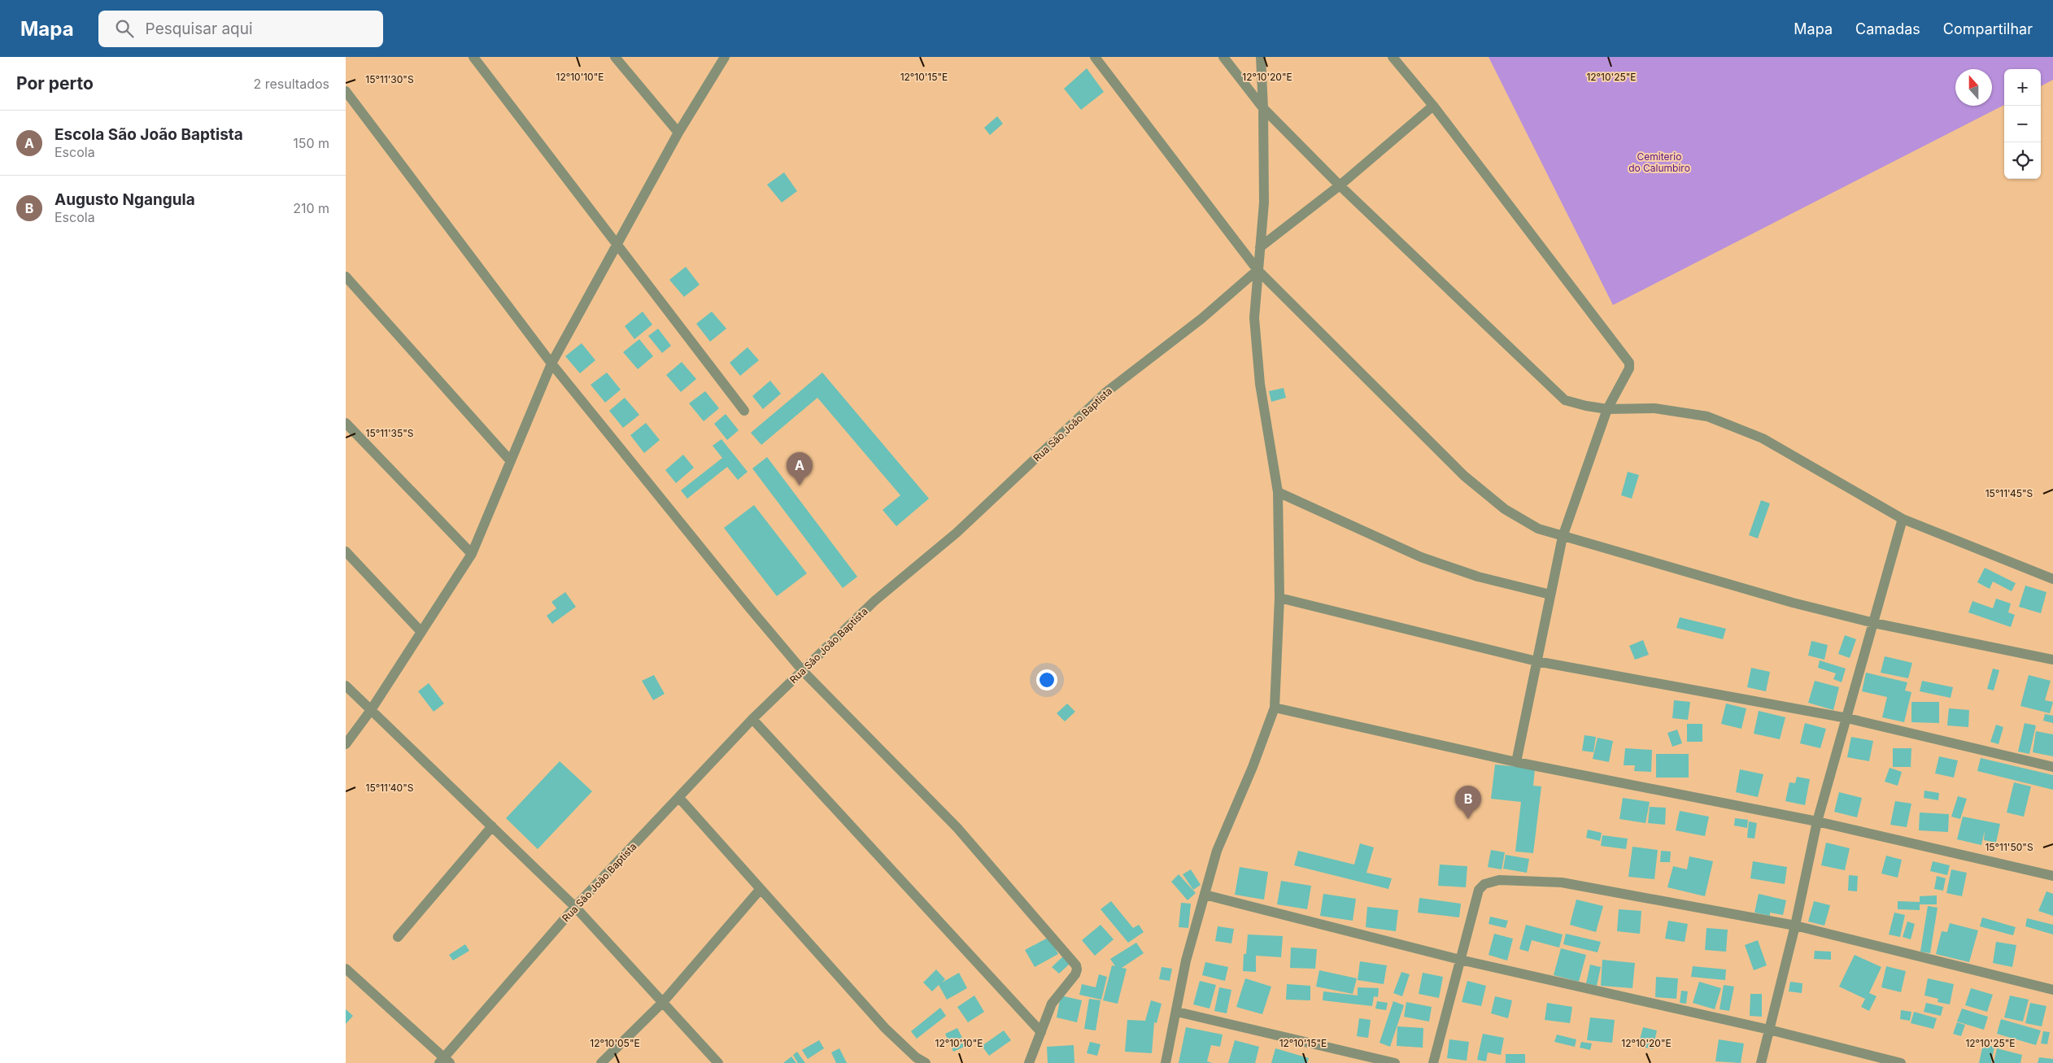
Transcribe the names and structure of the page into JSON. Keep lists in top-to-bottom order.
{
  "streets": {
    "street": ["Rua São João Baptista"]
  },
  "parks": ["Cemiterio do Calumbiro"],
  "north": "top",
  "page": {
    "header": "Mapa",
    "search": "Pesquisar aqui",
    "nav": ["Mapa", "Camadas", "Compartilhar"],
    "heading": ["Por perto", "2 resultados"],
    "map_buttons": ["+", "−"],
    "list": [
      {
        "mark": "A",
        "name": "Escola São João Baptista",
        "note": "Escola",
        "value": "150 m"
      },
      {
        "mark": "B",
        "name": "Augusto Ngangula",
        "note": "Escola",
        "value": "210 m"
      }
    ],
    "pins": ["A", "B"]
  },
  "coordinates": [
    "12°10'10\"E",
    "12°10'15\"E",
    "12°10'20\"E",
    "12°10'25\"E",
    "15°11'30\"S",
    "15°11'35\"S",
    "15°11'45\"S",
    "15°11'40\"S",
    "15°11'50\"S",
    "12°10'05\"E"
  ]
}
